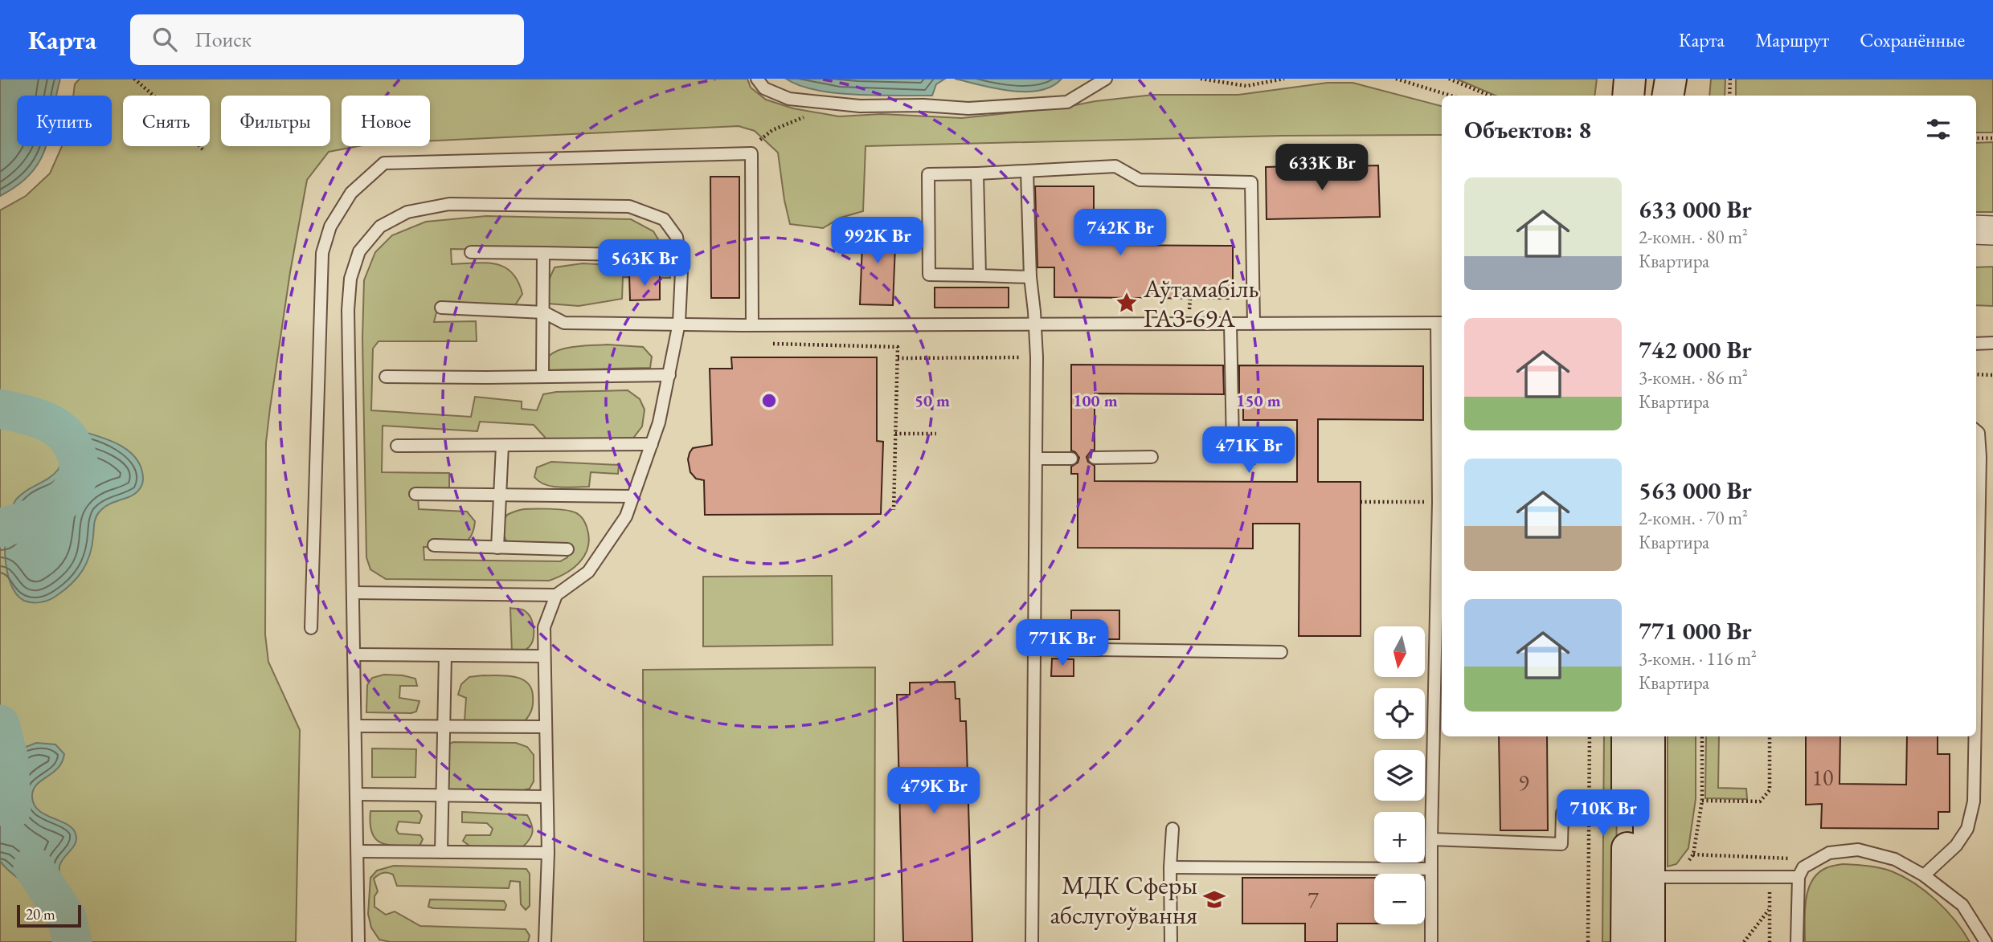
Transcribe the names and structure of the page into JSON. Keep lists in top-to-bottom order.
{
  "places": {
    "place": ["Аўтамабіль ГАЗ-69А"],
    "school or university": ["МДК Сферы абслугоўвання"]
  },
  "house_numbers": ["10", "9", "7"],
  "scale_bar": "20 m",
  "north": "bottom",
  "page": {
    "header": "Карта",
    "search": "Поиск",
    "nav": ["Карта", "Маршрут", "Сохранённые"],
    "chip": [
      "Купить",
      "Снять",
      "Фильтры",
      "Новое"
    ],
    "heading": "Объектов: 8",
    "price": [
      "633K Br",
      "742K Br",
      "992K Br",
      "563K Br",
      "471K Br",
      "771K Br",
      "479K Br",
      "710K Br"
    ],
    "list": [
      {
        "name": "633 000 Br",
        "note": "2-комн. · 80 m² · Квартира"
      },
      {
        "name": "742 000 Br",
        "note": "3-комн. · 86 m² · Квартира"
      },
      {
        "name": "563 000 Br",
        "note": "2-комн. · 70 m² · Квартира"
      },
      {
        "name": "771 000 Br",
        "note": "3-комн. · 116 m² · Квартира"
      }
    ],
    "map_buttons": ["+", "−"],
    "scale": "20 m"
  },
  "rings": ["50 m", "100 m", "150 m"]
}
